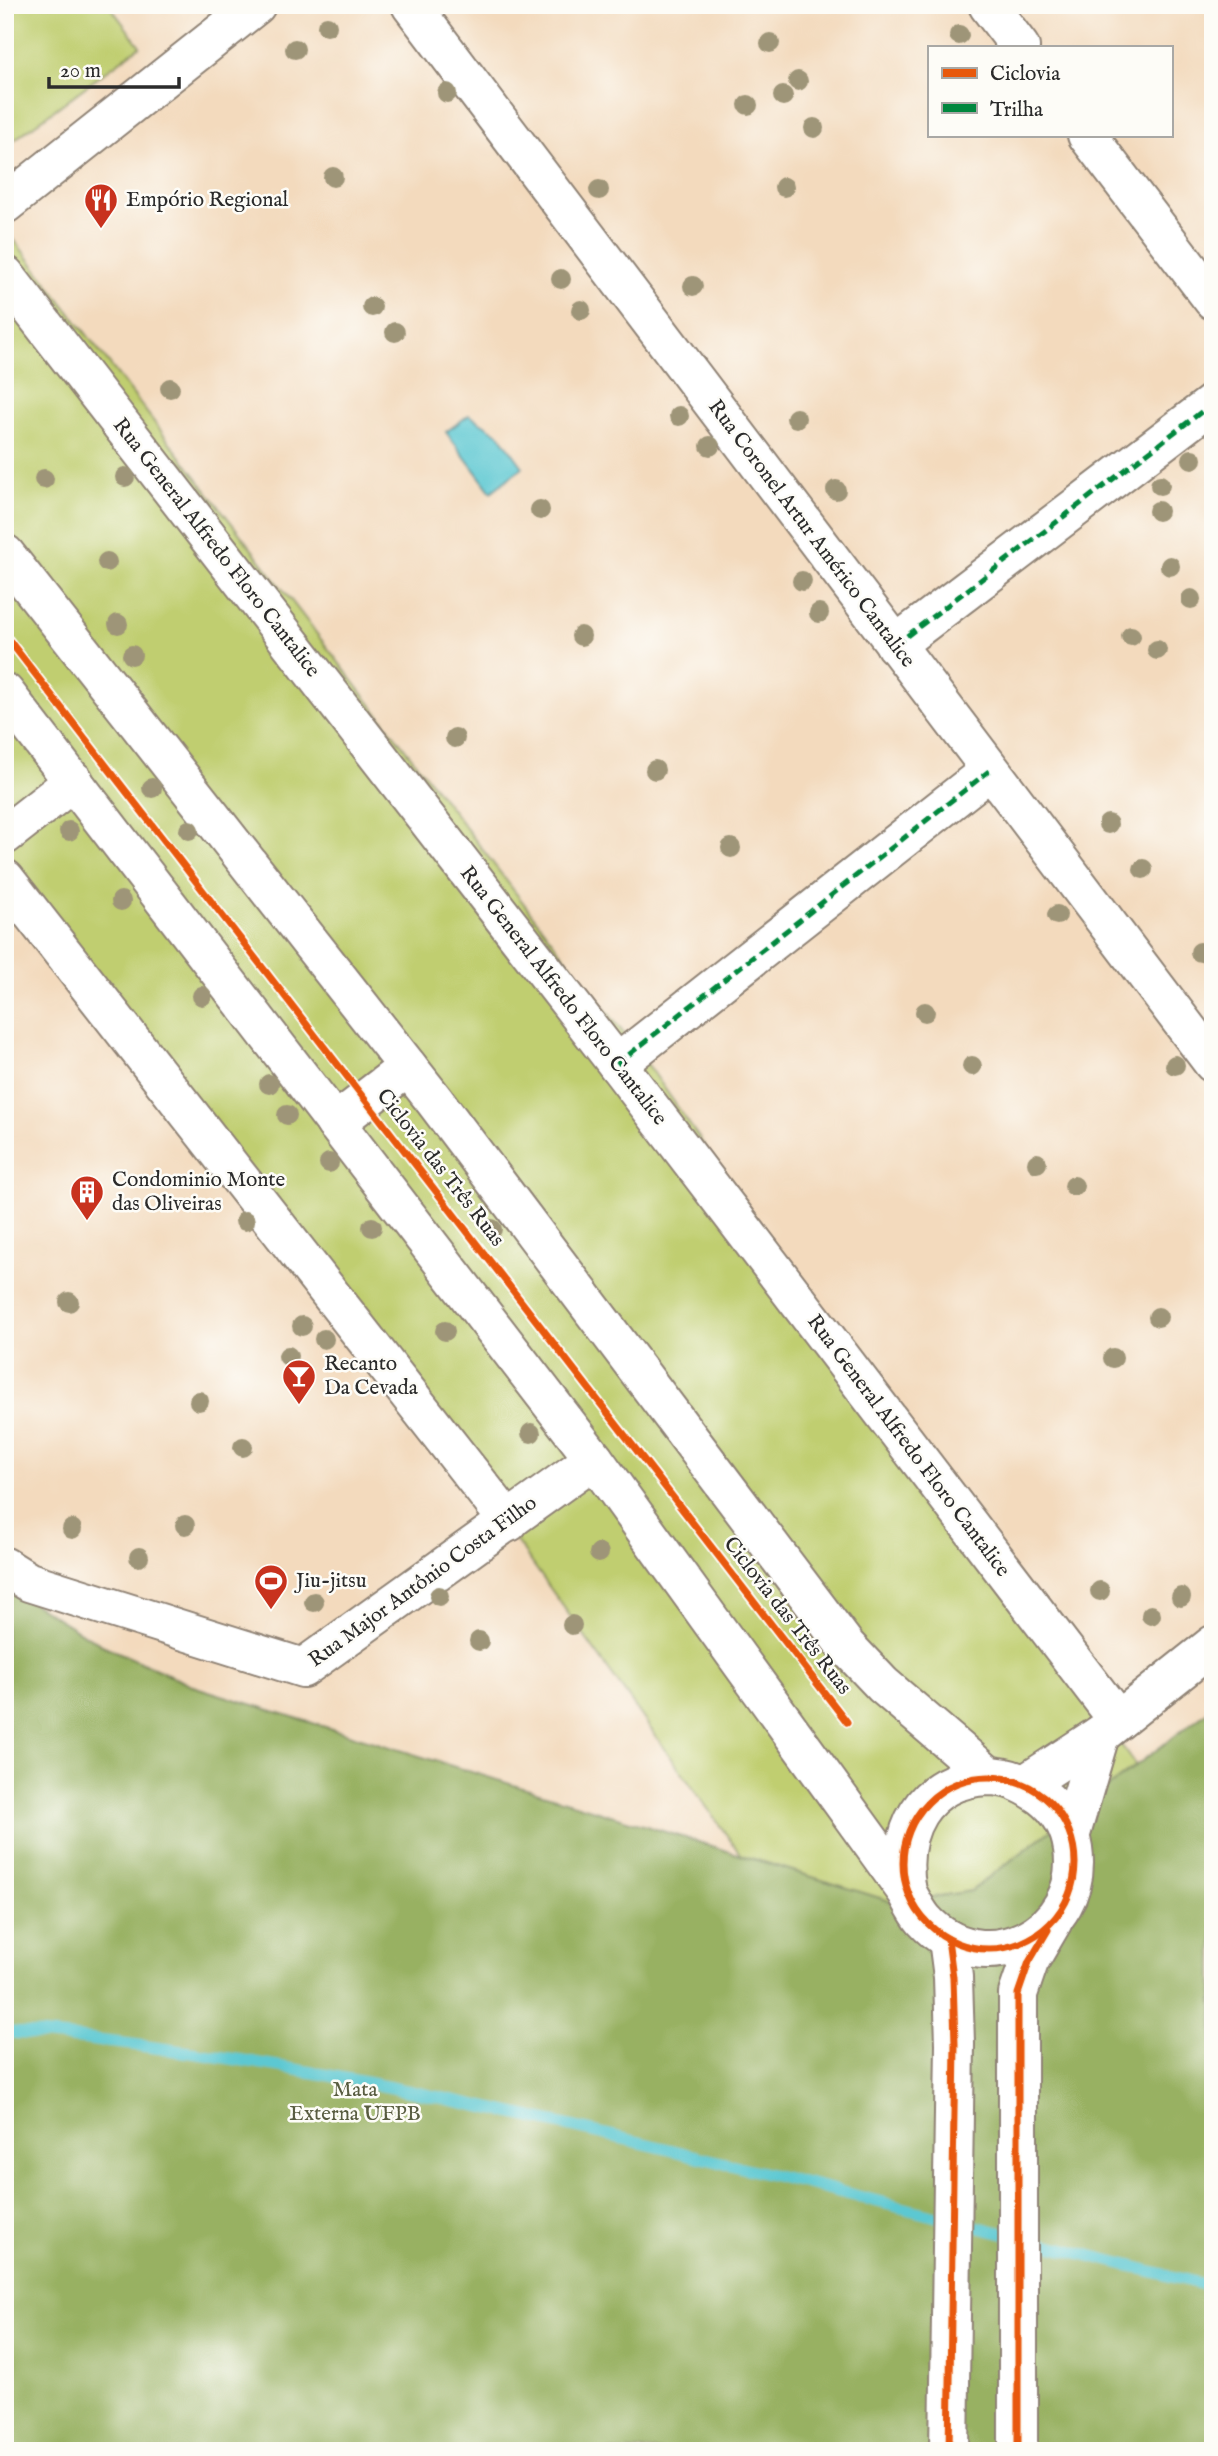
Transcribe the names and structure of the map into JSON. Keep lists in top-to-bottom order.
{
  "streets": {
    "street": ["Rua Coronel Artur Américo Cantalice", "Rua General Alfredo Floro Cantalice", "Rua Major Antônio Costa Filho"],
    "cycle path": ["Ciclovia das Três Ruas"]
  },
  "parks": ["Mata Externa UFPB"],
  "places": {
    "restaurant": ["Empório Regional"],
    "building": ["Condominio Monte das Oliveiras"],
    "bar": ["Recanto Da Cevada"],
    "sports": ["Jiu-jitsu"]
  },
  "legend": ["Ciclovia", "Trilha"],
  "scale_bar": "20 m"
}
